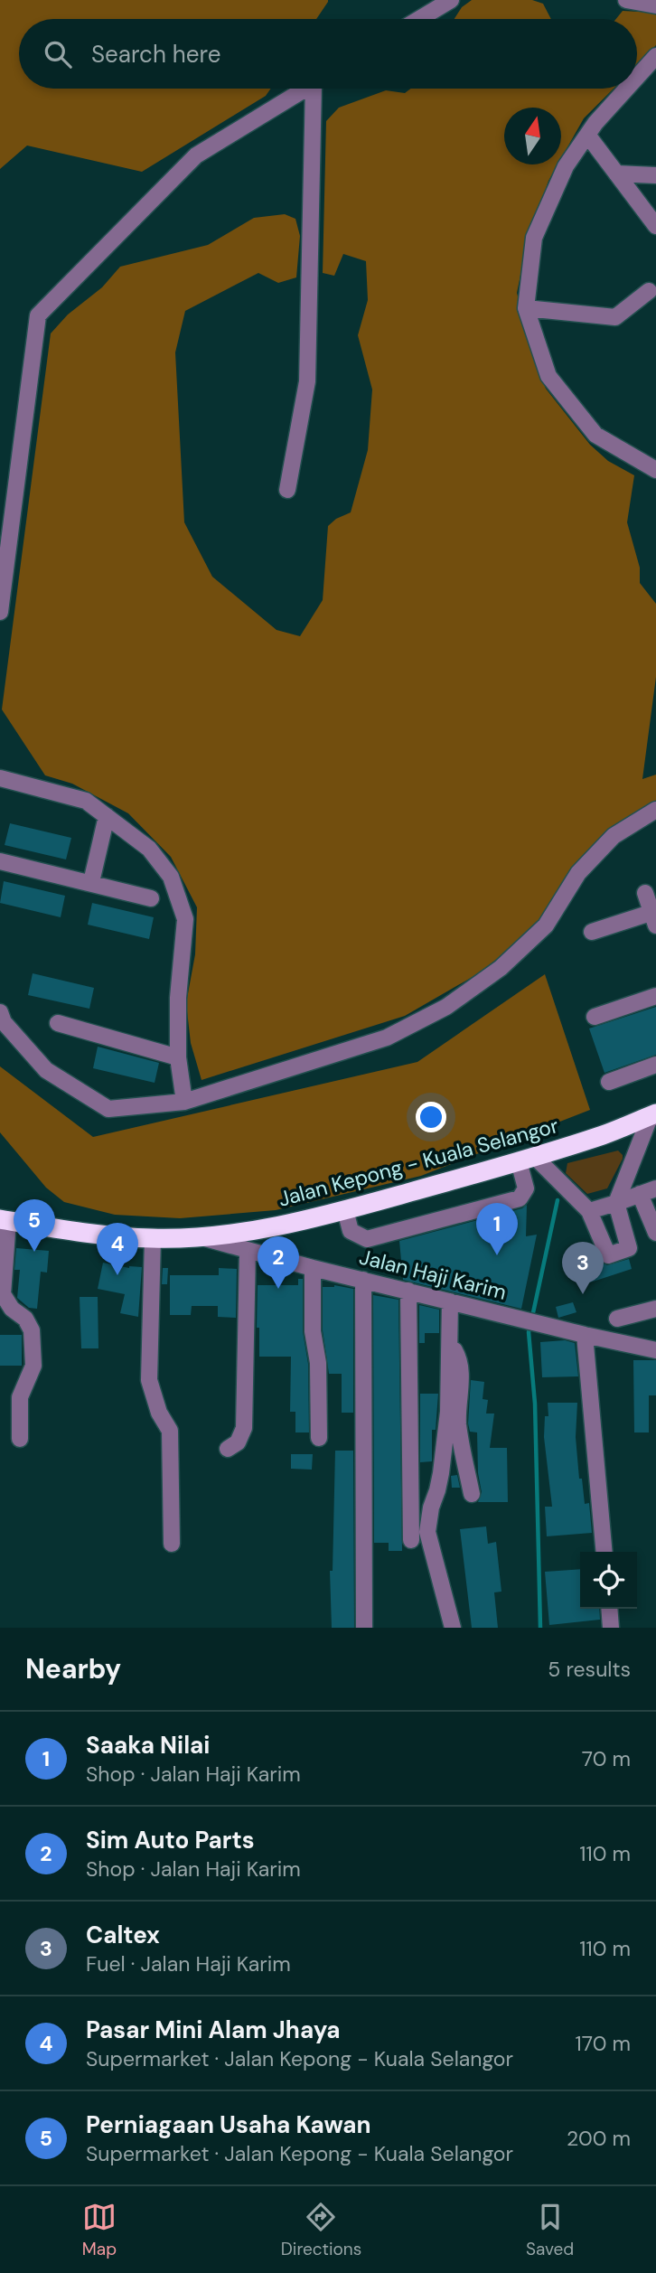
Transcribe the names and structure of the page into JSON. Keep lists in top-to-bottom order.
{
  "streets": {
    "highway": ["Jalan Kepong - Kuala Selangor"],
    "street": ["Jalan Haji Karim"]
  },
  "crossings": [
    ["Jalan Kepong - Kuala Selangor", "Jalan Haji Karim"]
  ],
  "north": "top",
  "page": {
    "search": "Search here",
    "pins": [
      "5",
      "1",
      "4",
      "2",
      "3"
    ],
    "heading": ["Nearby", "5 results"],
    "list": [
      {
        "mark": "1",
        "name": "Saaka Nilai",
        "note": "Shop · Jalan Haji Karim",
        "value": "70 m"
      },
      {
        "mark": "2",
        "name": "Sim Auto Parts",
        "note": "Shop · Jalan Haji Karim",
        "value": "110 m"
      },
      {
        "mark": "3",
        "name": "Caltex",
        "note": "Fuel · Jalan Haji Karim",
        "value": "110 m"
      },
      {
        "mark": "4",
        "name": "Pasar Mini Alam Jhaya",
        "note": "Supermarket · Jalan Kepong - Kuala Selangor",
        "value": "170 m"
      },
      {
        "mark": "5",
        "name": "Perniagaan Usaha Kawan",
        "note": "Supermarket · Jalan Kepong - Kuala Selangor",
        "value": "200 m"
      }
    ],
    "nav": ["Map", "Directions", "Saved"]
  }
}
